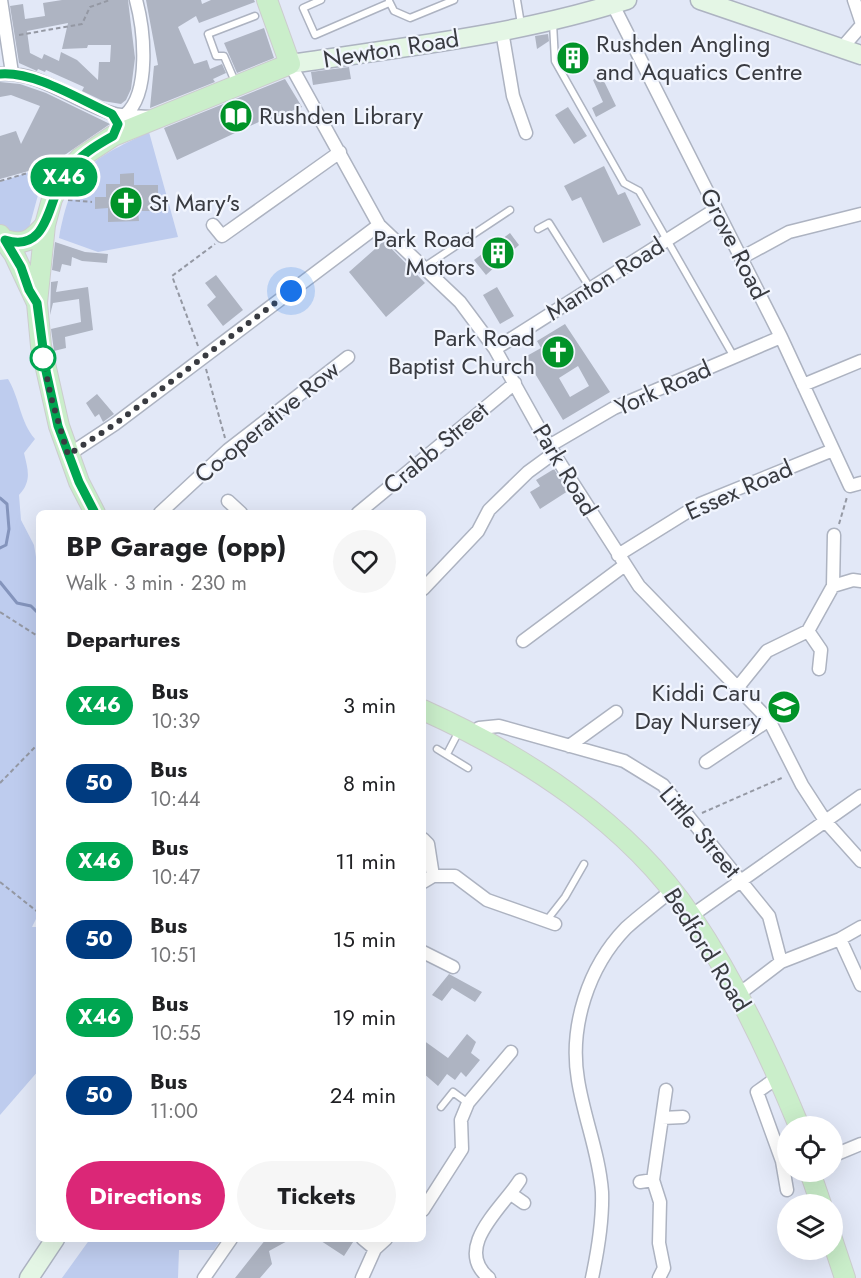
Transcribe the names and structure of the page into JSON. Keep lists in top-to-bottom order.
{
  "streets": {
    "main road": ["Newton Road", "Bedford Road"],
    "street": [
      "Grove Road",
      "Manton Road",
      "York Road",
      "Co-operative Row",
      "Crabb Street",
      "Park Road",
      "Essex Road",
      "Little Street"
    ]
  },
  "crossings": [
    ["Newton Road", "Grove Road"],
    ["Newton Road", "Park Road"],
    ["Grove Road", "Manton Road"],
    ["Grove Road", "York Road"],
    ["Grove Road", "Essex Road"],
    ["Manton Road", "Park Road"],
    ["York Road", "Park Road"],
    ["Crabb Street", "Park Road"],
    ["Park Road", "Essex Road"],
    ["Little Street", "Bedford Road"]
  ],
  "places": {
    "building": ["Rushden Angling and Aquatics Centre", "Park Road Motors"],
    "library": ["Rushden Library"],
    "church": ["St Mary's", "Park Road Baptist Church"],
    "school or university": ["Kiddi Caru Day Nursery"]
  },
  "lines": ["bus line X46"],
  "page": {
    "on_map": "X46",
    "heading": [
      ["BP Garage (opp)", "Walk · 3 min · 230 m"],
      "Departures"
    ],
    "list": [
      {
        "mark": "X46",
        "name": "Bus",
        "note": "10:39",
        "value": "3 min"
      },
      {
        "mark": "50",
        "name": "Bus",
        "note": "10:44",
        "value": "8 min"
      },
      {
        "mark": "X46",
        "name": "Bus",
        "note": "10:47",
        "value": "11 min"
      },
      {
        "mark": "50",
        "name": "Bus",
        "note": "10:51",
        "value": "15 min"
      },
      {
        "mark": "X46",
        "name": "Bus",
        "note": "10:55",
        "value": "19 min"
      },
      {
        "mark": "50",
        "name": "Bus",
        "note": "11:00",
        "value": "24 min"
      }
    ],
    "buttons": ["Directions", "Tickets"]
  }
}
